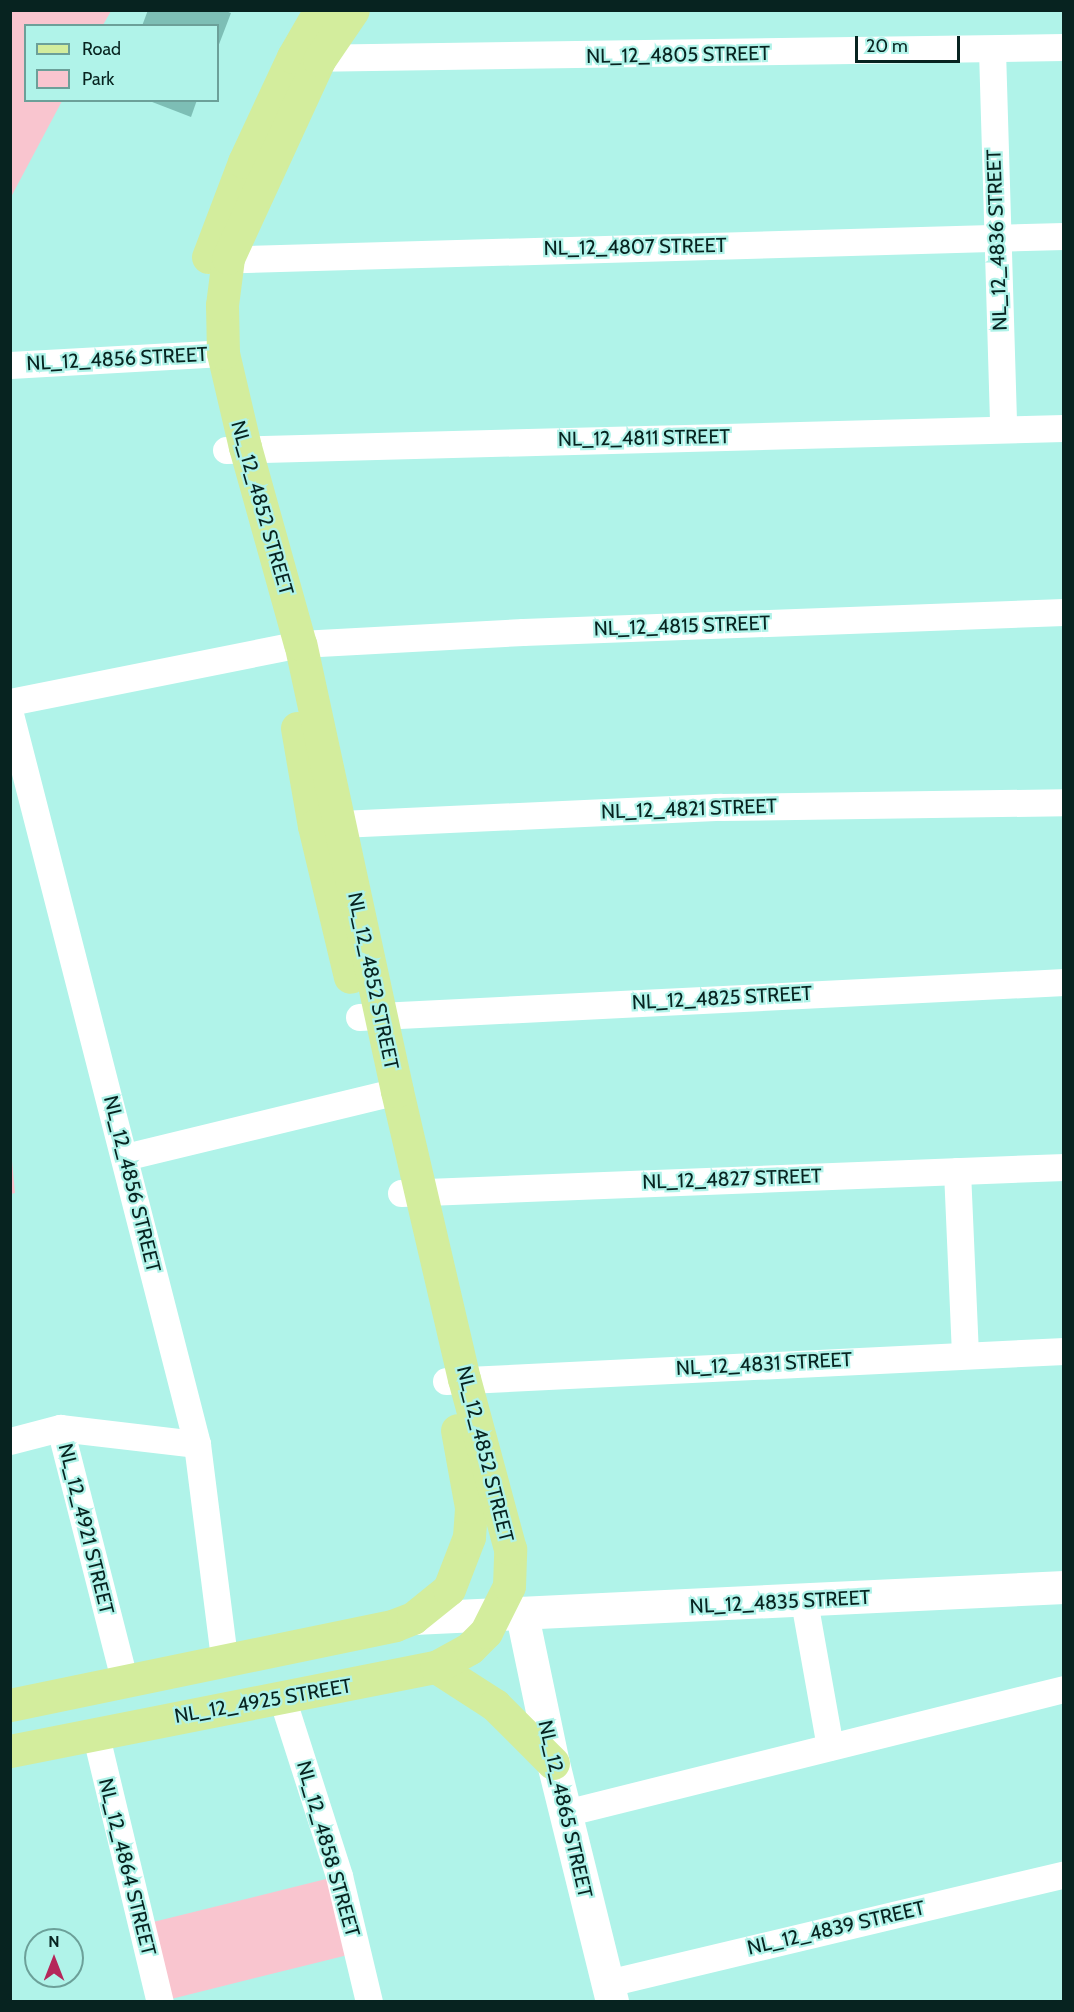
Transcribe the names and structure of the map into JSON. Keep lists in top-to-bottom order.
{
  "streets": {
    "main road": ["NL_12_4852 STREET", "NL_12_4925 STREET"],
    "street": [
      "NL_12_4805 STREET",
      "NL_12_4836 STREET",
      "NL_12_4807 STREET",
      "NL_12_4856 STREET",
      "NL_12_4811 STREET",
      "NL_12_4815 STREET",
      "NL_12_4821 STREET",
      "NL_12_4825 STREET",
      "NL_12_4827 STREET",
      "NL_12_4831 STREET",
      "NL_12_4921 STREET",
      "NL_12_4835 STREET",
      "NL_12_4865 STREET",
      "NL_12_4858 STREET",
      "NL_12_4864 STREET",
      "NL_12_4839 STREET"
    ]
  },
  "crossings": [
    ["NL_12_4805 STREET", "NL_12_4836 STREET"],
    ["NL_12_4805 STREET", "NL_12_4852 STREET"],
    ["NL_12_4836 STREET", "NL_12_4807 STREET"],
    ["NL_12_4836 STREET", "NL_12_4811 STREET"],
    ["NL_12_4807 STREET", "NL_12_4852 STREET"],
    ["NL_12_4856 STREET", "NL_12_4852 STREET"],
    ["NL_12_4811 STREET", "NL_12_4852 STREET"],
    ["NL_12_4852 STREET", "NL_12_4815 STREET"],
    ["NL_12_4852 STREET", "NL_12_4821 STREET"],
    ["NL_12_4852 STREET", "NL_12_4825 STREET"],
    ["NL_12_4852 STREET", "NL_12_4827 STREET"],
    ["NL_12_4852 STREET", "NL_12_4831 STREET"],
    ["NL_12_4852 STREET", "NL_12_4835 STREET"],
    ["NL_12_4852 STREET", "NL_12_4925 STREET"],
    ["NL_12_4852 STREET", "NL_12_4865 STREET"],
    ["NL_12_4835 STREET", "NL_12_4925 STREET"],
    ["NL_12_4835 STREET", "NL_12_4865 STREET"],
    ["NL_12_4925 STREET", "NL_12_4865 STREET"],
    ["NL_12_4925 STREET", "NL_12_4858 STREET"],
    ["NL_12_4925 STREET", "NL_12_4864 STREET"],
    ["NL_12_4865 STREET", "NL_12_4839 STREET"]
  ],
  "legend": ["Road", "Park"],
  "scale_bar": "20 m",
  "north": "top"
}
